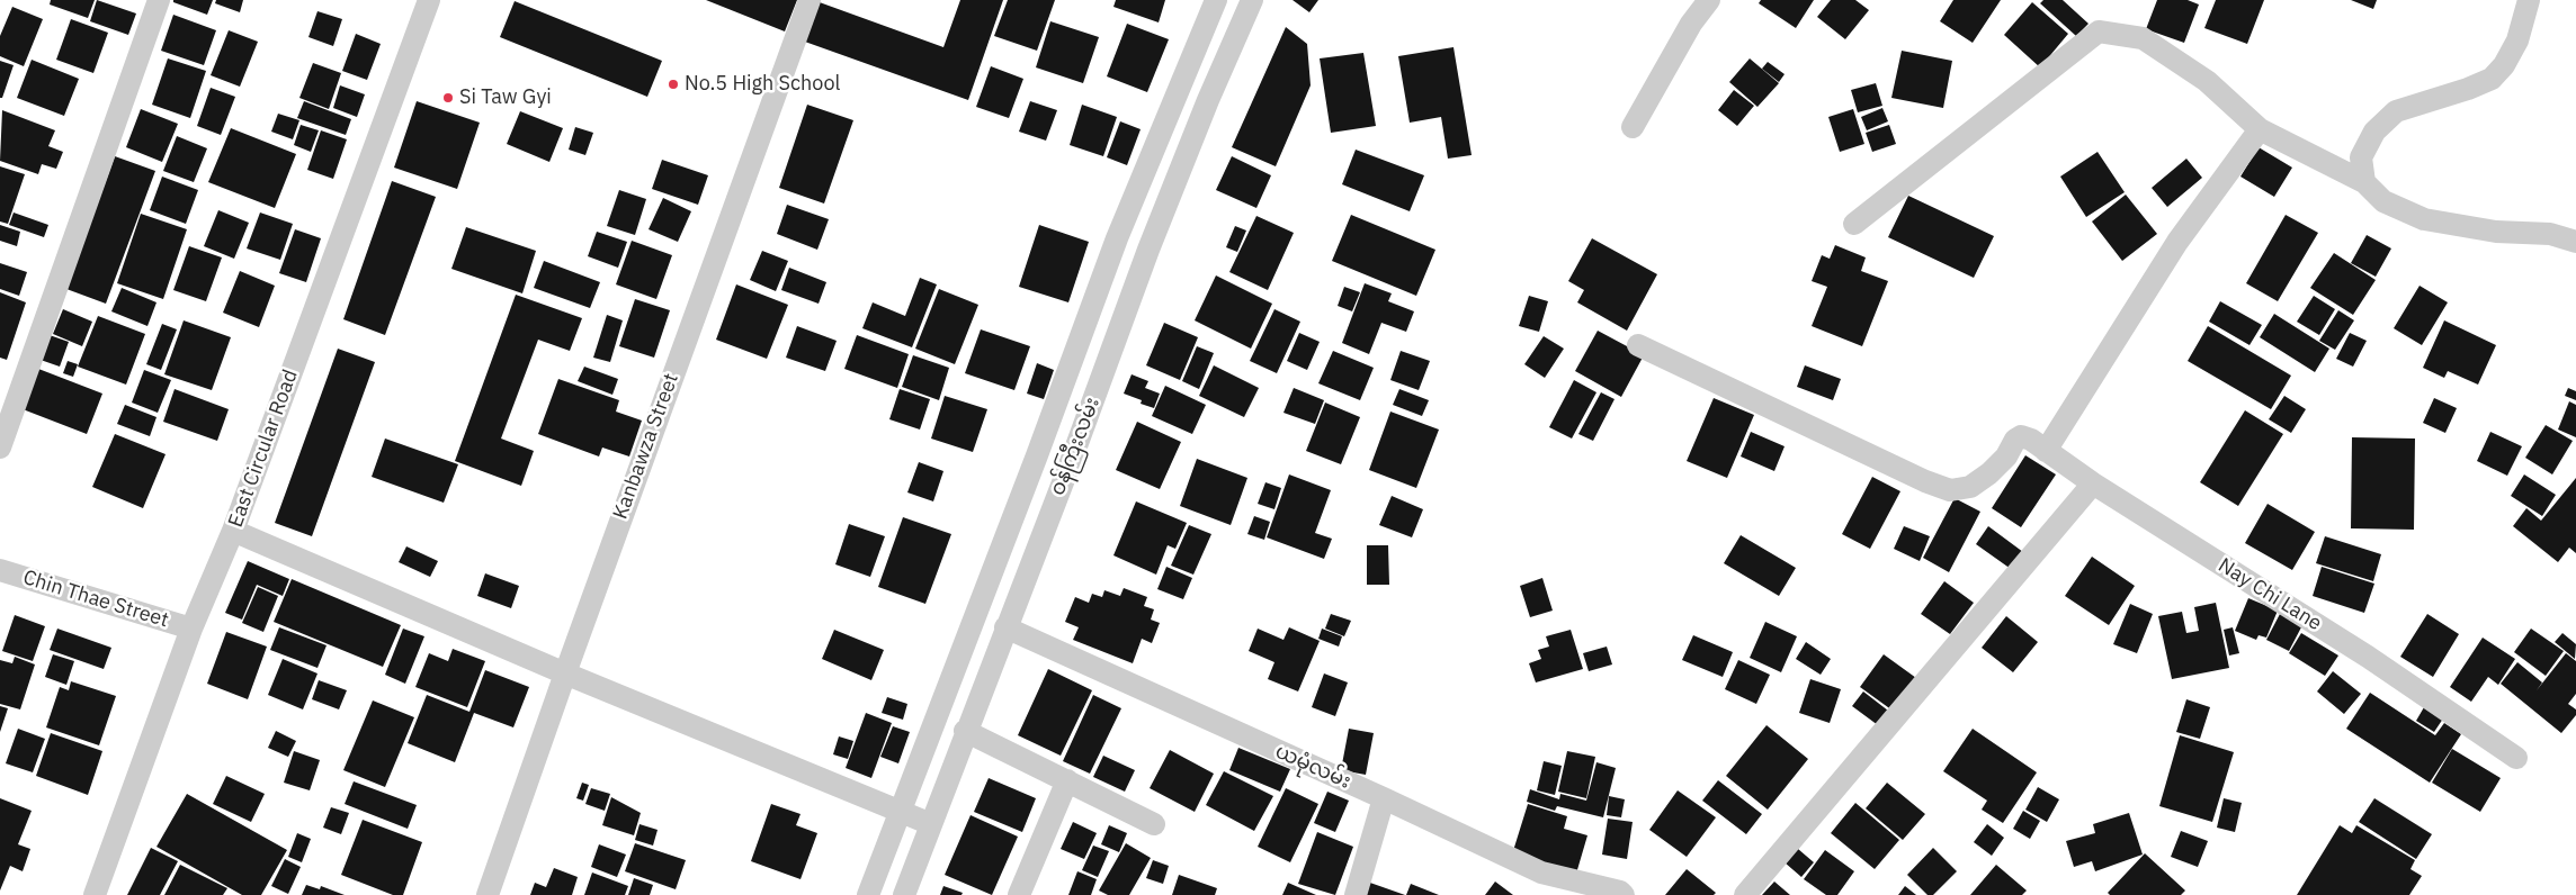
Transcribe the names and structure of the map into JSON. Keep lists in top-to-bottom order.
{
  "streets": {
    "street": [
      "Kanbawza Street",
      "ဝန်ကြီးလမ်း",
      "East Circular Road",
      "Nay Chi Lane",
      "Chin Thae Street",
      "ယမုံလမ်း"
    ]
  },
  "crossings": [
    ["ဝန်ကြီးလမ်း", "ယမုံလမ်း"],
    ["East Circular Road", "Chin Thae Street"]
  ],
  "places": ["No.5 High School", "Si Taw Gyi"]
}
